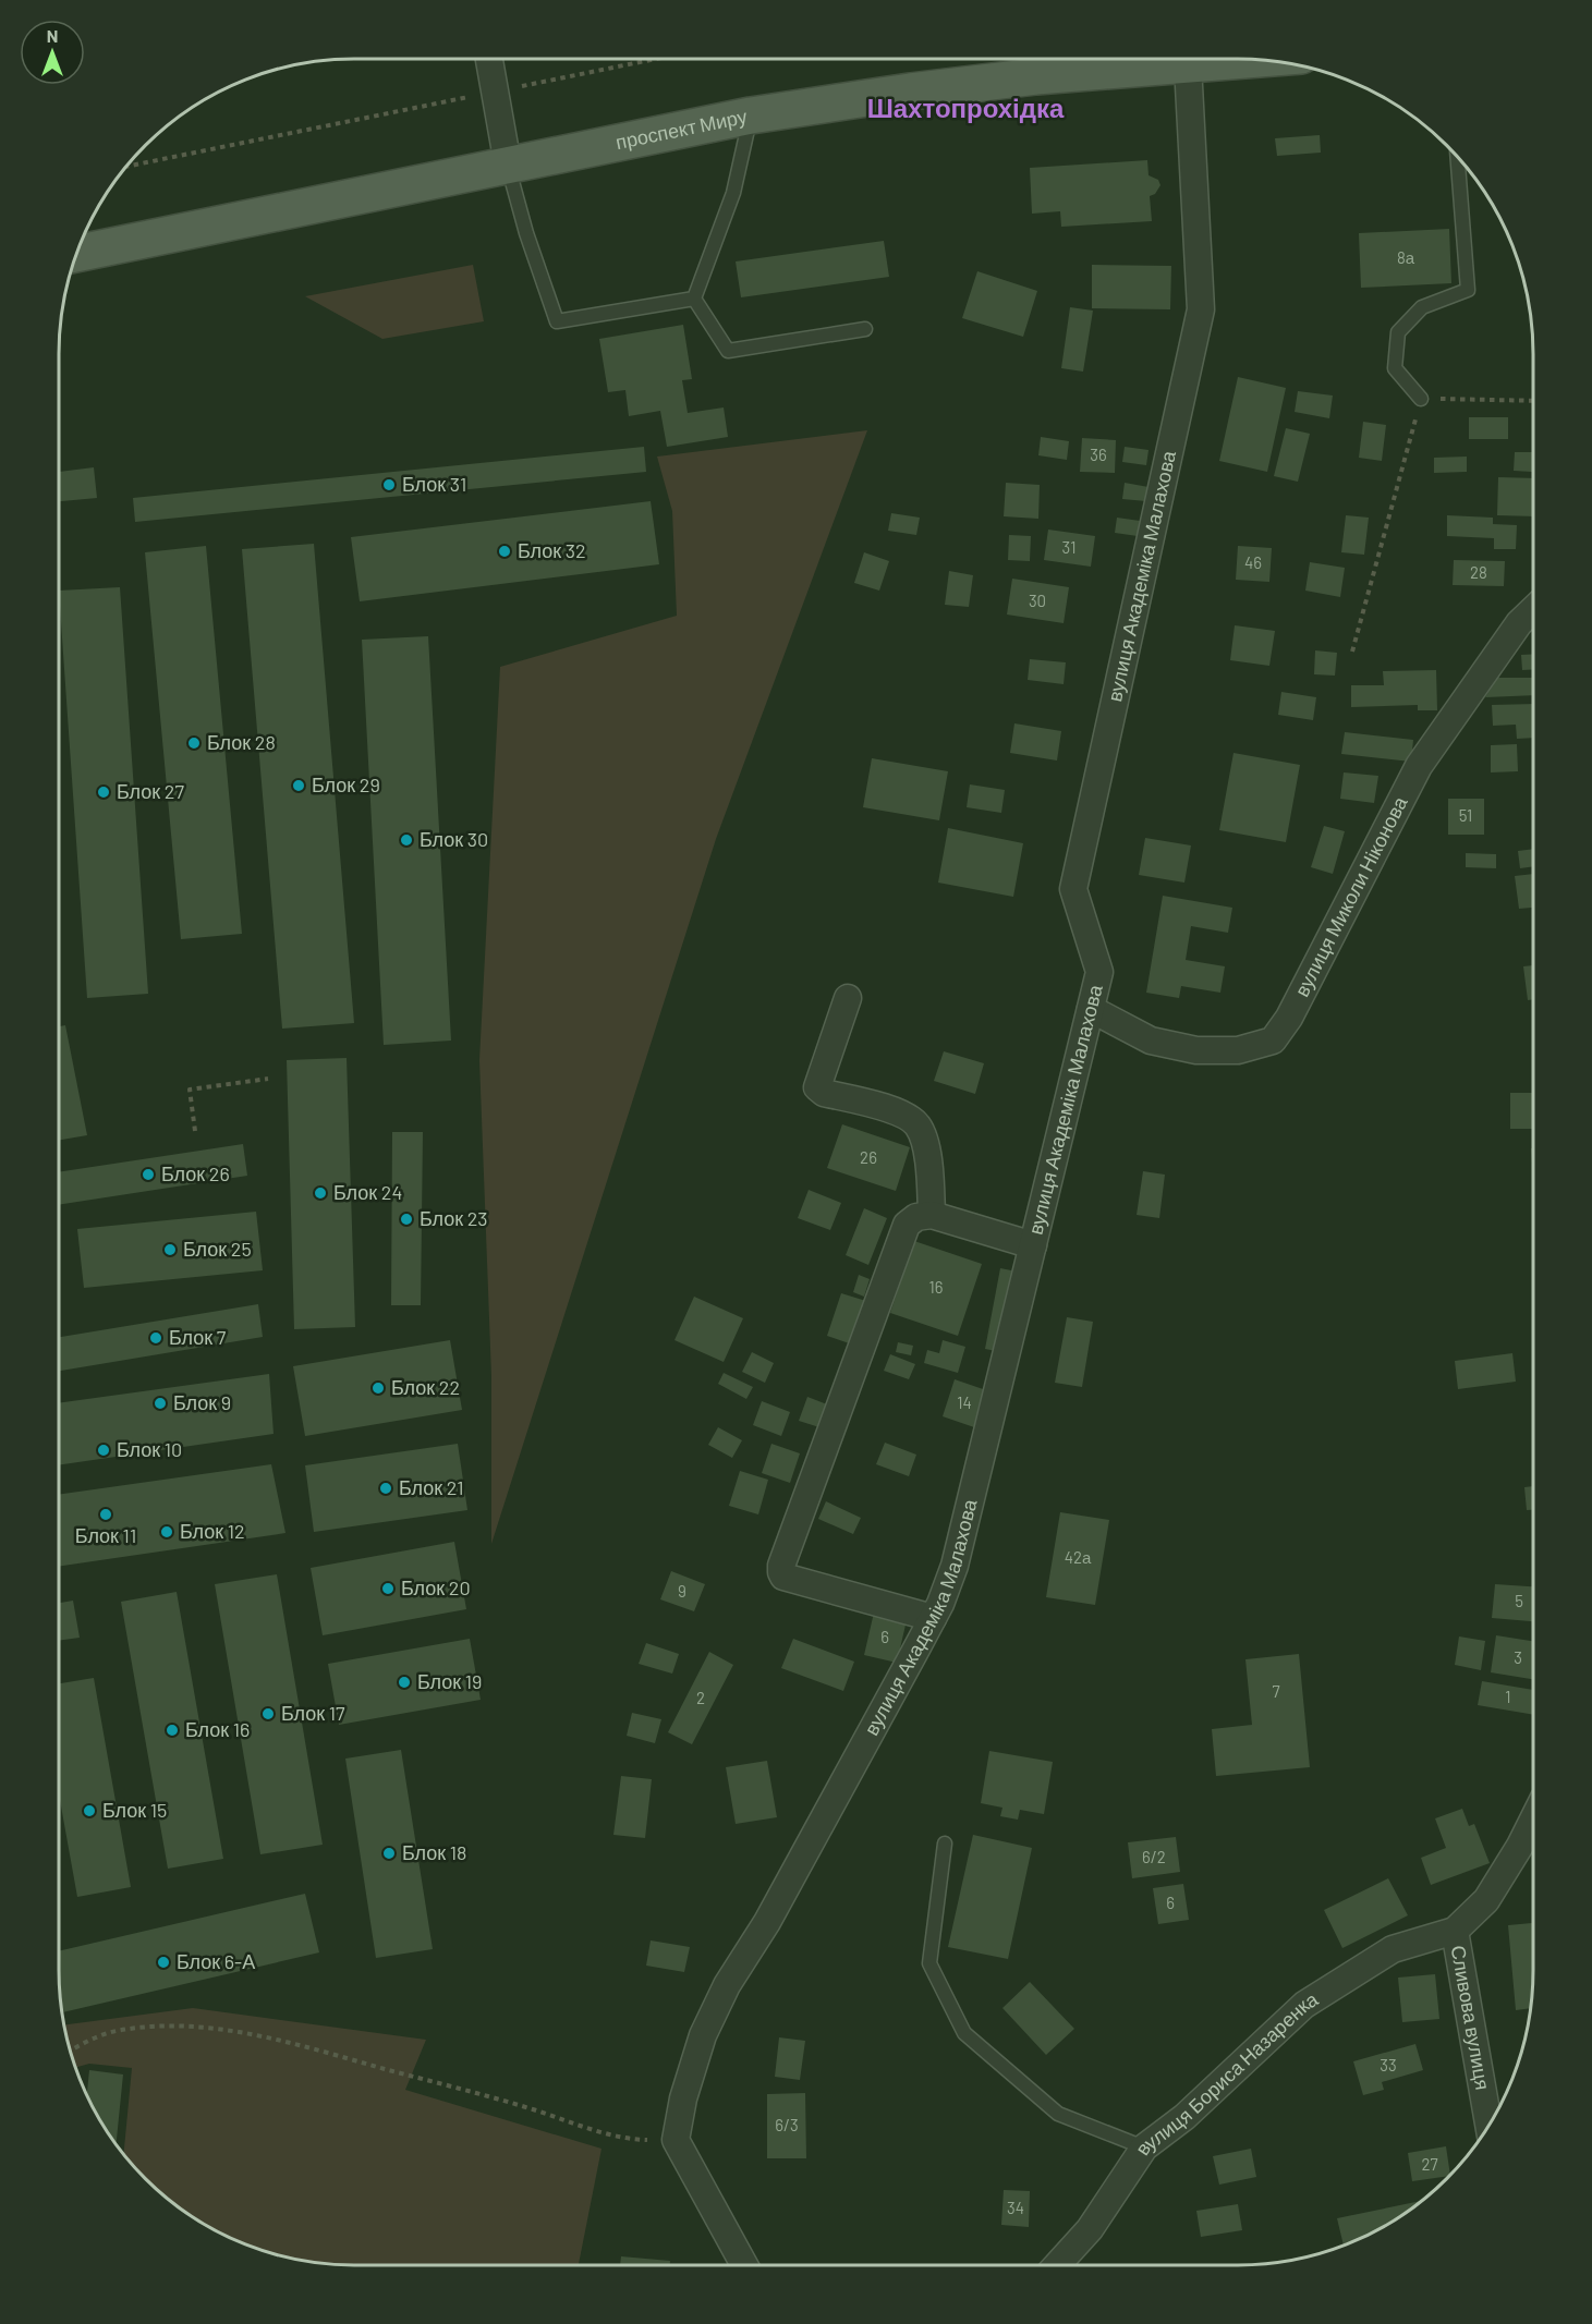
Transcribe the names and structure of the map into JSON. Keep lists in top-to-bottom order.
{
  "streets": {
    "main road": ["проспект Миру"],
    "street": [
      "вулиця Академіка Малахова",
      "вулиця Миколи Ніконова",
      "Сливова вулиця",
      "вулиця Бориса Назаренка"
    ]
  },
  "crossings": [
    ["проспект Миру", "вулиця Академіка Малахова"],
    ["вулиця Академіка Малахова", "вулиця Миколи Ніконова"],
    ["Сливова вулиця", "вулиця Бориса Назаренка"]
  ],
  "districts": ["Шахтопрохідка"],
  "places": [
    "Блок 31",
    "Блок 32",
    "Блок 28",
    "Блок 29",
    "Блок 27",
    "Блок 30",
    "Блок 26",
    "Блок 24",
    "Блок 23",
    "Блок 25",
    "Блок 7",
    "Блок 22",
    "Блок 9",
    "Блок 10",
    "Блок 21",
    "Блок 11",
    "Блок 12",
    "Блок 20",
    "Блок 19",
    "Блок 17",
    "Блок 16",
    "Блок 15",
    "Блок 18",
    "Блок 6-А"
  ],
  "house_numbers": [
    "8а",
    "36",
    "31",
    "46",
    "28",
    "30",
    "51",
    "26",
    "16",
    "14",
    "42а",
    "9",
    "5",
    "6",
    "3",
    "7",
    "1",
    "2",
    "6/2",
    "6",
    "33",
    "6/3",
    "27",
    "34"
  ],
  "north": "top"
}
